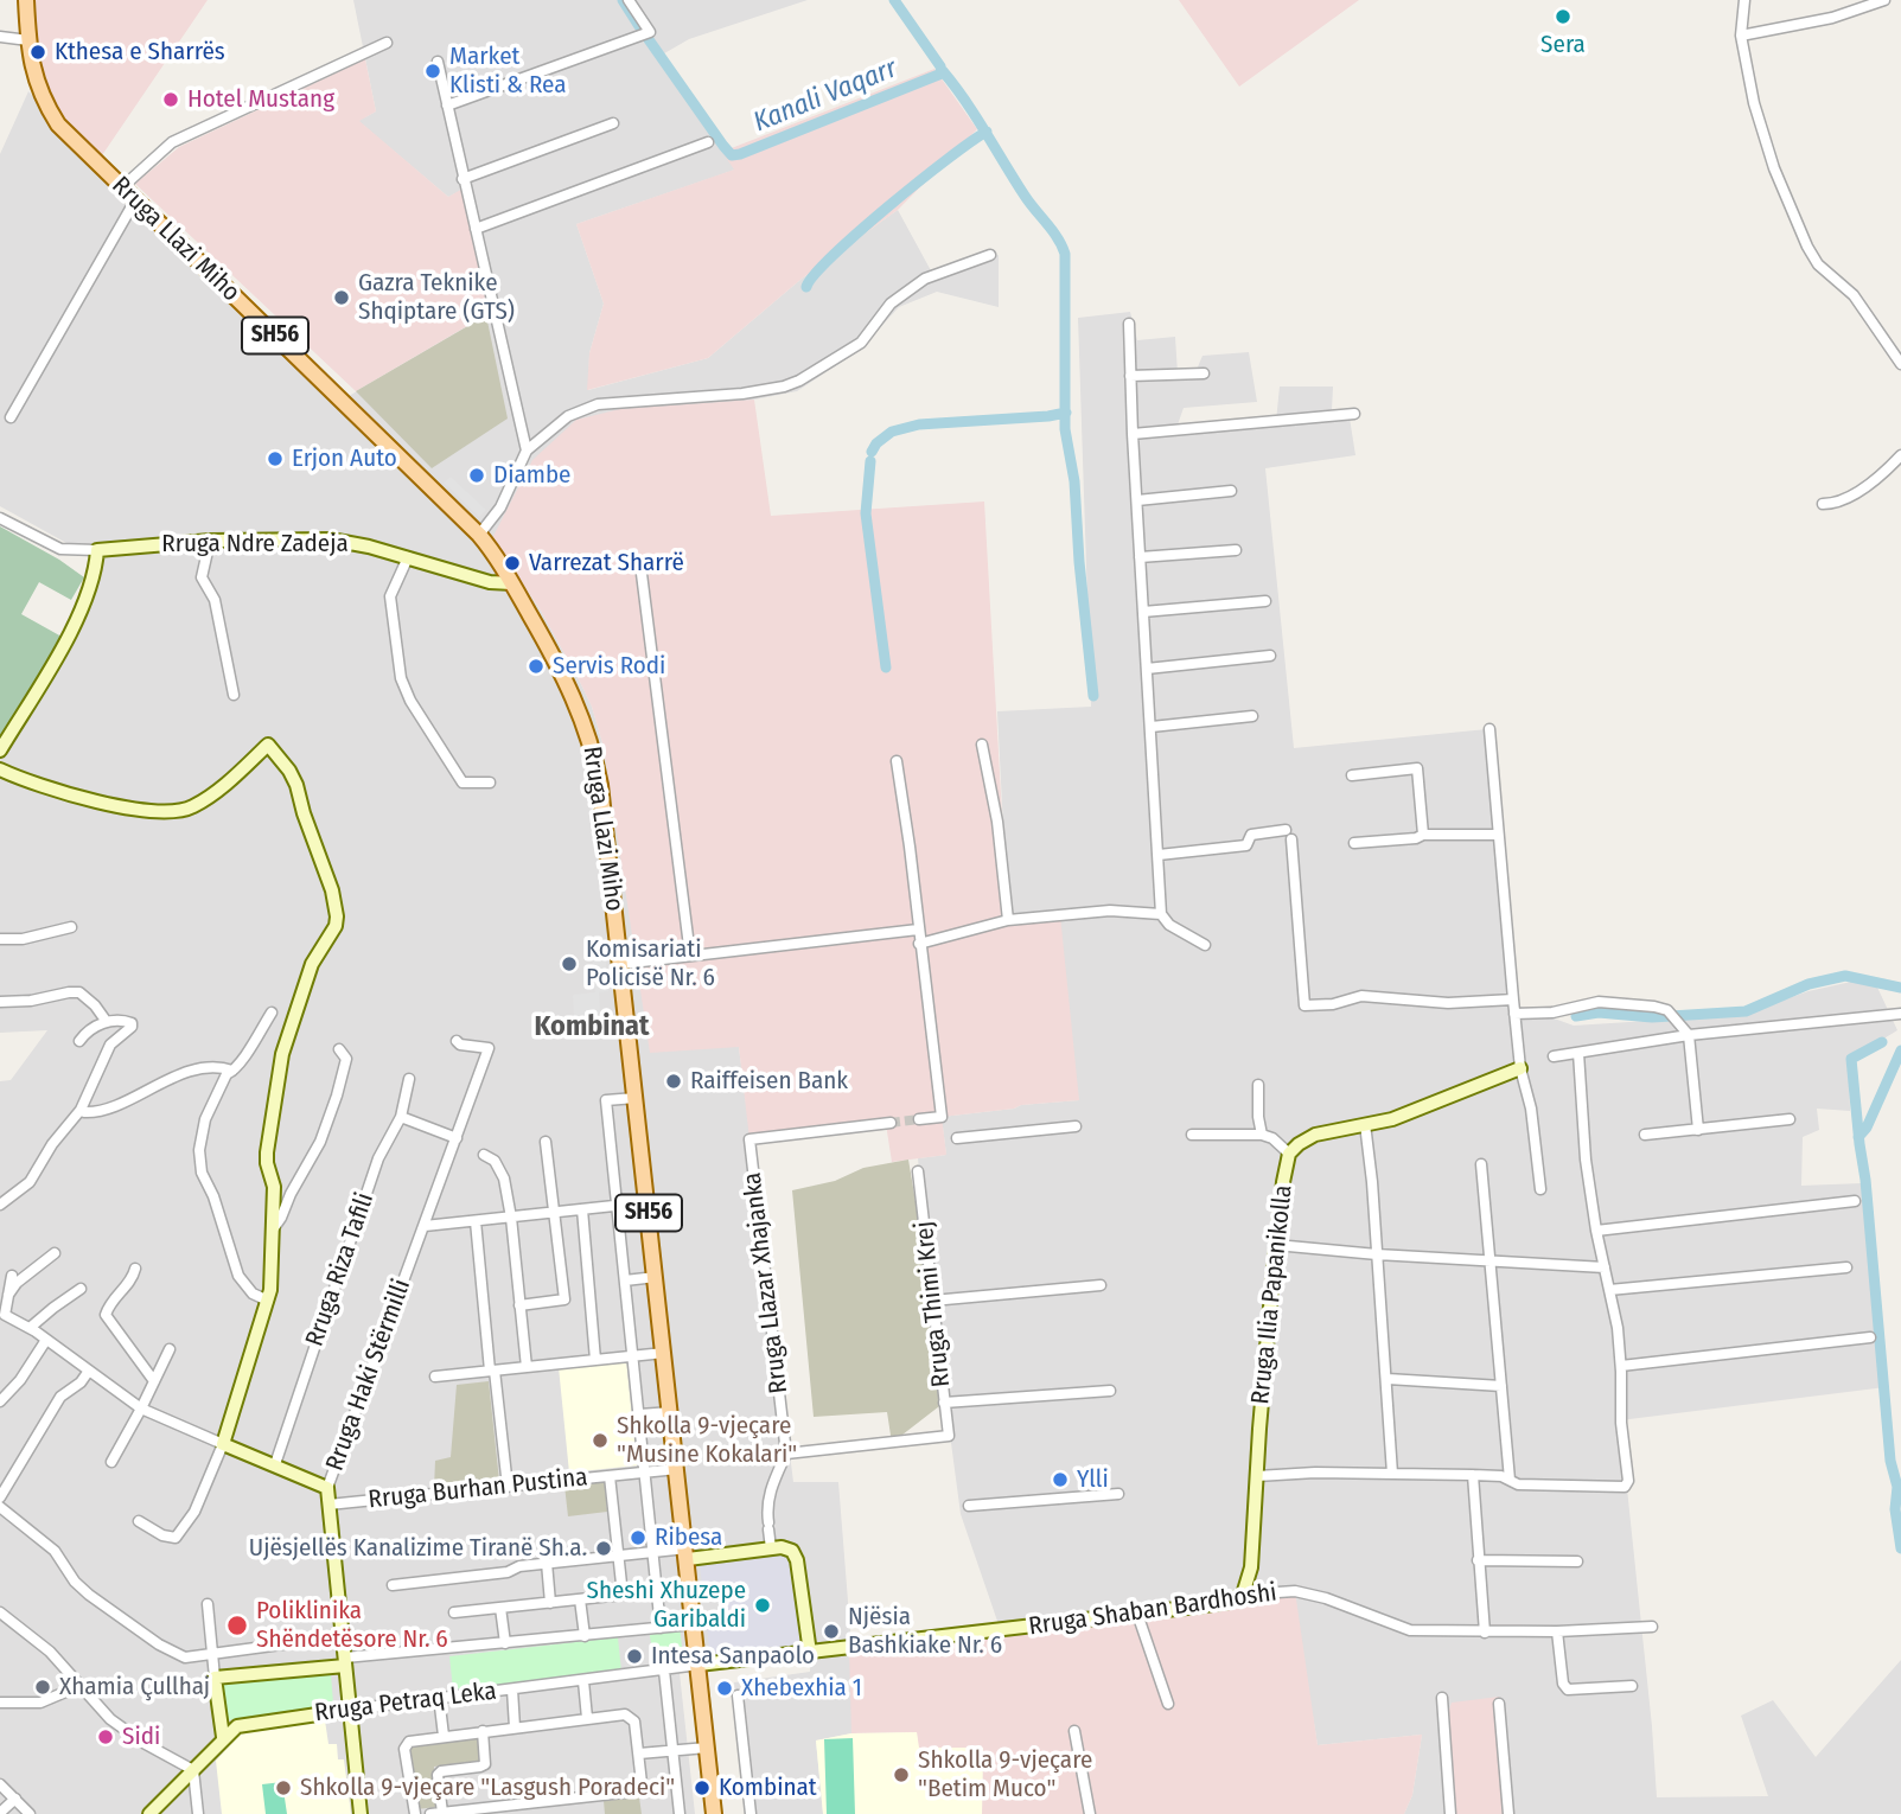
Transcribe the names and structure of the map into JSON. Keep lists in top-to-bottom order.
{
  "streets": {
    "main road": ["Rruga Llazi Miho", "SH56"],
    "street": [
      "Rruga Ndre Zadeja",
      "Rruga Riza Tafili",
      "Rruga Llazar Xhajanka",
      "Rruga Ilia Papanikolla",
      "Rruga Thimi Krej",
      "Rruga Haki Stërmilli",
      "Rruga Burhan Pustina",
      "Rruga Shaban Bardhoshi",
      "Rruga Petraq Leka"
    ]
  },
  "crossings": [
    ["Rruga Llazi Miho", "Rruga Ndre Zadeja"],
    ["Rruga Llazi Miho", "Rruga Burhan Pustina"],
    ["Rruga Llazi Miho", "Rruga Shaban Bardhoshi"],
    ["Rruga Llazi Miho", "Rruga Petraq Leka"],
    ["Rruga Llazar Xhajanka", "Rruga Thimi Krej"],
    ["Rruga Ilia Papanikolla", "Rruga Shaban Bardhoshi"],
    ["Rruga Haki Stërmilli", "Rruga Burhan Pustina"],
    ["Rruga Haki Stërmilli", "Rruga Petraq Leka"],
    ["Rruga Shaban Bardhoshi", "Rruga Petraq Leka"]
  ],
  "districts": ["Kombinat"],
  "water": ["Kanali Vaqarr"],
  "places": [
    "Sera",
    "Kthesa e Sharrës",
    "Market Klisti & Rea",
    "Hotel Mustang",
    "Gazra Teknike Shqiptare (GTS)",
    "Erjon Auto",
    "Diambe",
    "Varrezat Sharrë",
    "Servis Rodi",
    "Komisariati Policisë Nr. 6",
    "Raiffeisen Bank",
    "Shkolla 9-vjeçare \"Musine Kokalari\"",
    "Ylli",
    "Ribesa",
    "Ujësjellës Kanalizime Tiranë Sh.a.",
    "Sheshi Xhuzepe Garibaldi",
    "Poliklinika Shëndetësore Nr. 6",
    "Njësia Bashkiake Nr. 6",
    "Intesa Sanpaolo",
    "Xhamia Çullhaj",
    "Xhebexhia 1",
    "Sidi",
    "Shkolla 9-vjeçare \"Betim Muco\"",
    "Shkolla 9-vjeçare \"Lasgush Poradeci\"",
    "Kombinat"
  ]
}
